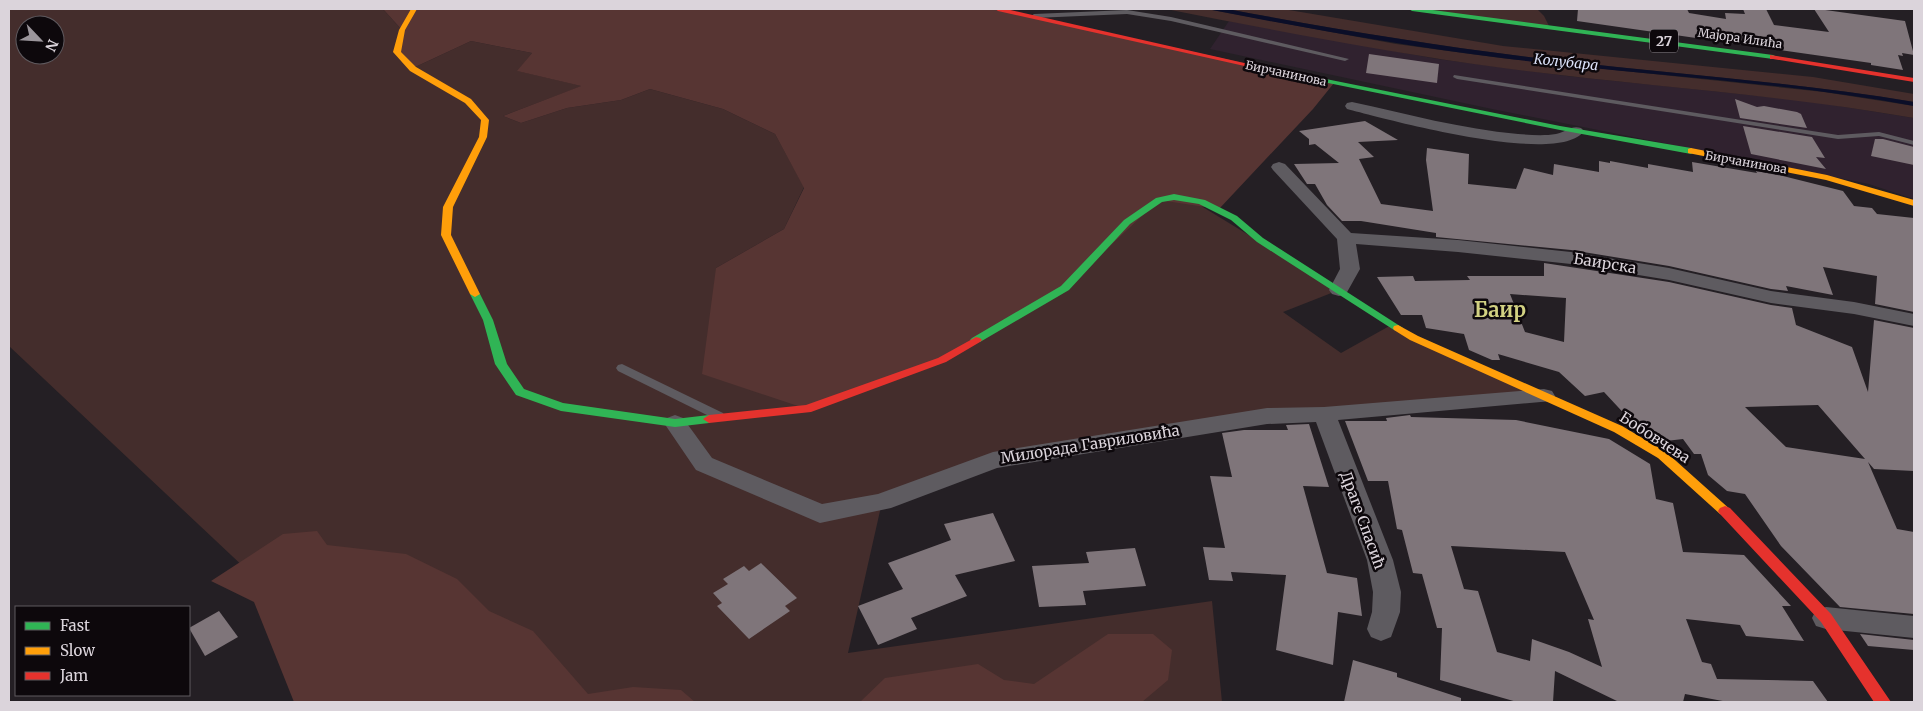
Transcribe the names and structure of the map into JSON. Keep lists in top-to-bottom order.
{
  "streets": {
    "street": [
      "Мајора Илића",
      "27",
      "Бирчанинова",
      "Баирска",
      "Бобовчева",
      "Милорада Гавриловића",
      "Драге Спасић"
    ]
  },
  "crossings": [
    ["Бобовчева", "Милорада Гавриловића"],
    ["Милорада Гавриловића", "Драге Спасић"]
  ],
  "districts": ["Баир"],
  "water": ["Колубара"],
  "legend": ["Fast", "Slow", "Jam"],
  "north": "bottom right"
}
